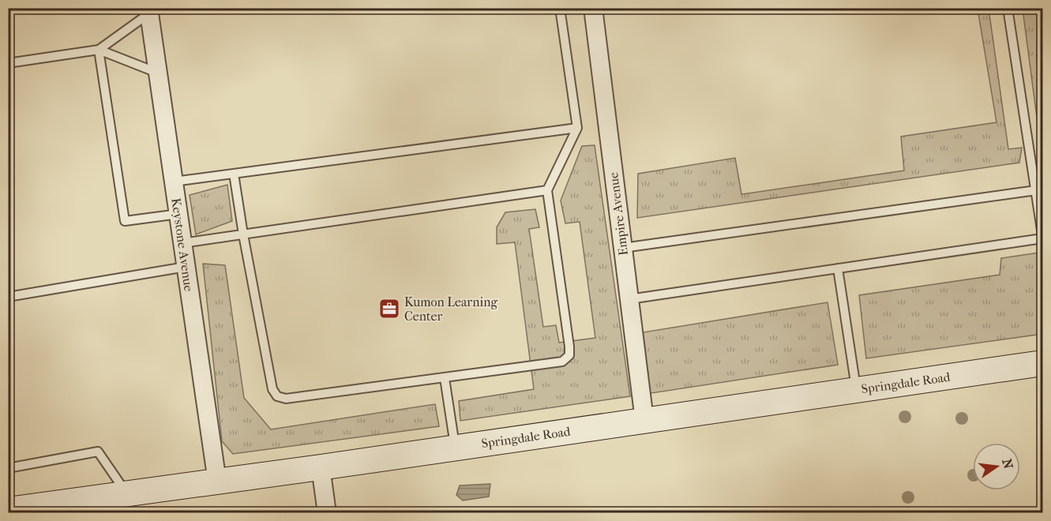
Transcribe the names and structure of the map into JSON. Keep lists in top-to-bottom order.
{
  "streets": {
    "main road": ["Springdale Road"],
    "street": ["Empire Avenue", "Keystone Avenue"]
  },
  "crossings": [
    ["Empire Avenue", "Springdale Road"],
    ["Keystone Avenue", "Springdale Road"]
  ],
  "places": {
    "office": ["Kumon Learning Center"]
  },
  "north": "right"
}
